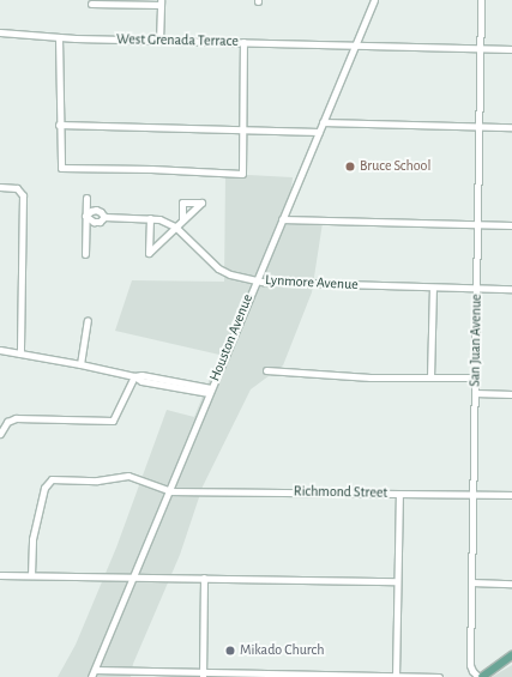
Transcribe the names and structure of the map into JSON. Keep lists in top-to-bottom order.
{
  "streets": {
    "street": [
      "West Grenada Terrace",
      "Lynmore Avenue",
      "Houston Avenue",
      "San Juan Avenue",
      "Richmond Street"
    ]
  },
  "crossings": [
    ["West Grenada Terrace", "Houston Avenue"],
    ["West Grenada Terrace", "San Juan Avenue"],
    ["Lynmore Avenue", "Houston Avenue"],
    ["Lynmore Avenue", "San Juan Avenue"],
    ["Houston Avenue", "Richmond Street"],
    ["San Juan Avenue", "Richmond Street"]
  ],
  "places": ["Bruce School", "Mikado Church"]
}
